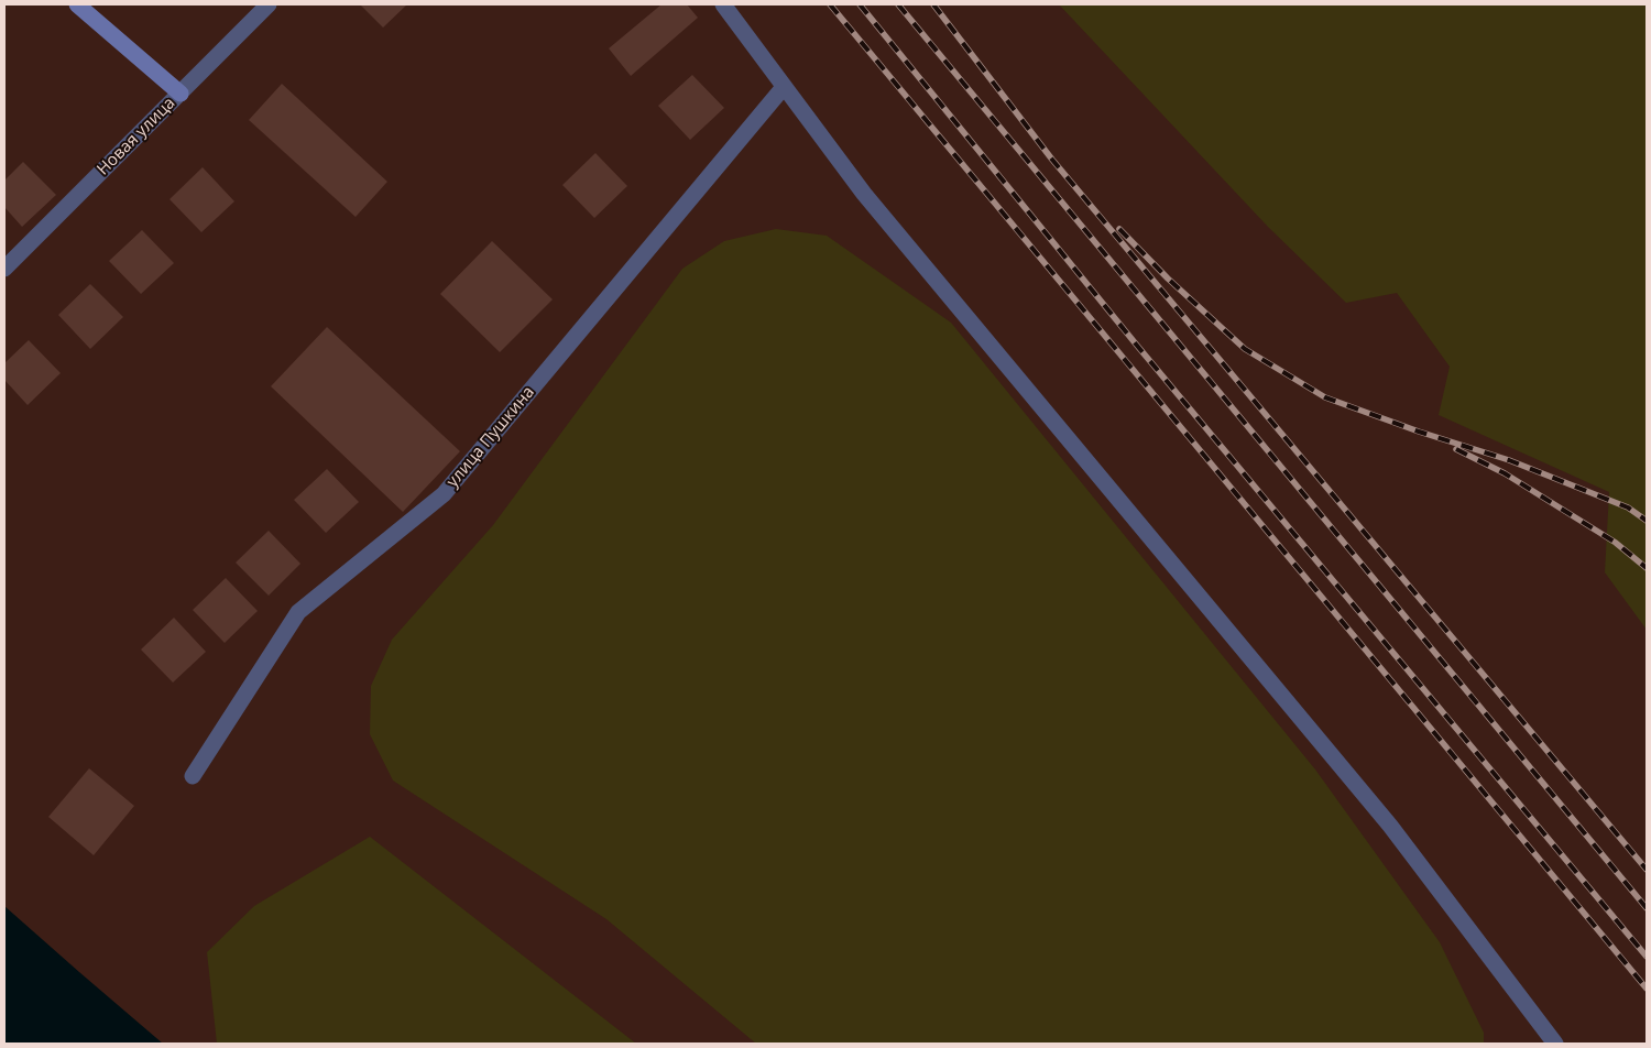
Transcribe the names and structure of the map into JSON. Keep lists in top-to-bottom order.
{
  "streets": {
    "street": ["Новая улица", "улица Пушкина"]
  }
}
